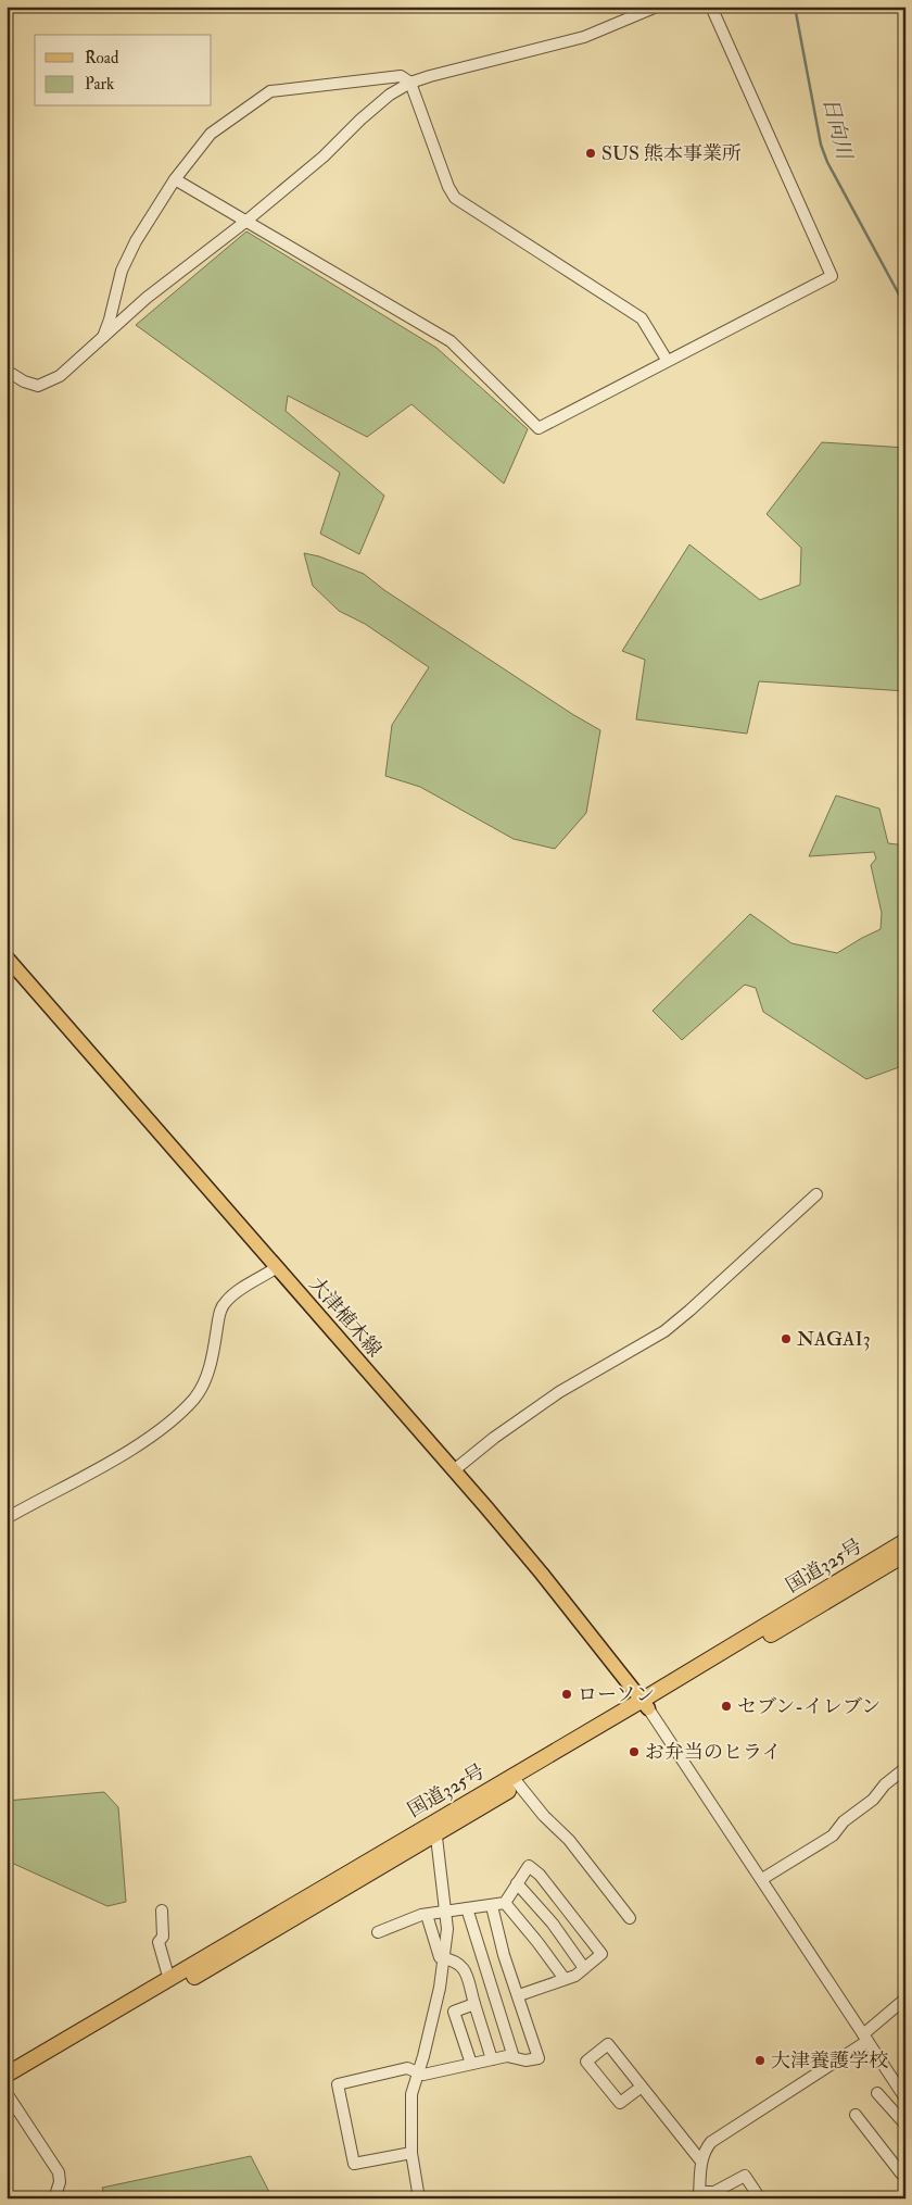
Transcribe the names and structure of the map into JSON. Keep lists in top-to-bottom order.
{
  "streets": {
    "highway": ["国道325号"],
    "main road": ["大津植木線"]
  },
  "crossings": [
    ["大津植木線", "国道325号"]
  ],
  "water": ["日向川"],
  "places": [
    "SUS 熊本事業所",
    "NAGAI3",
    "ローソン",
    "セブン-イレブン",
    "お弁当のヒライ",
    "大津養護学校"
  ],
  "legend": ["Road", "Park"]
}
